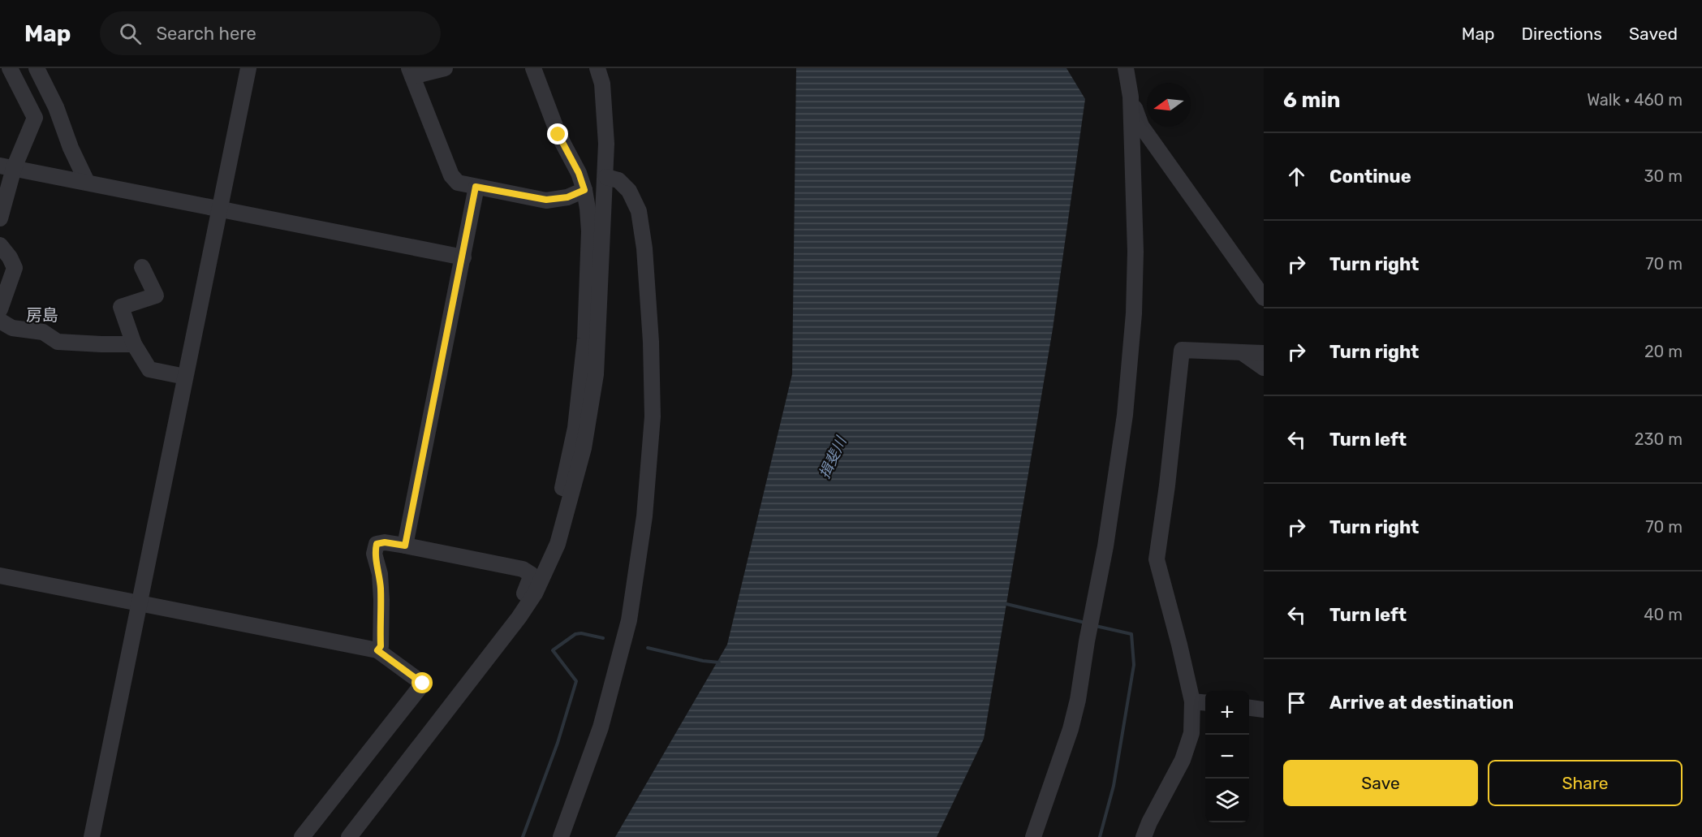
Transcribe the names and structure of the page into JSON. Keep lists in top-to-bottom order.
{
  "districts": ["房島"],
  "water": ["揖斐川"],
  "north": "left",
  "page": {
    "header": "Map",
    "search": "Search here",
    "nav": ["Map", "Directions", "Saved"],
    "heading": ["6 min", "Walk · 460 m"],
    "list": [
      ["Continue", "30 m"],
      ["Turn right", "70 m"],
      ["Turn right", "20 m"],
      ["Turn left", "230 m"],
      ["Turn right", "70 m"],
      ["Turn left", "40 m"],
      "Arrive at destination"
    ],
    "map_buttons": ["+", "−"],
    "buttons": ["Save", "Share"]
  }
}
